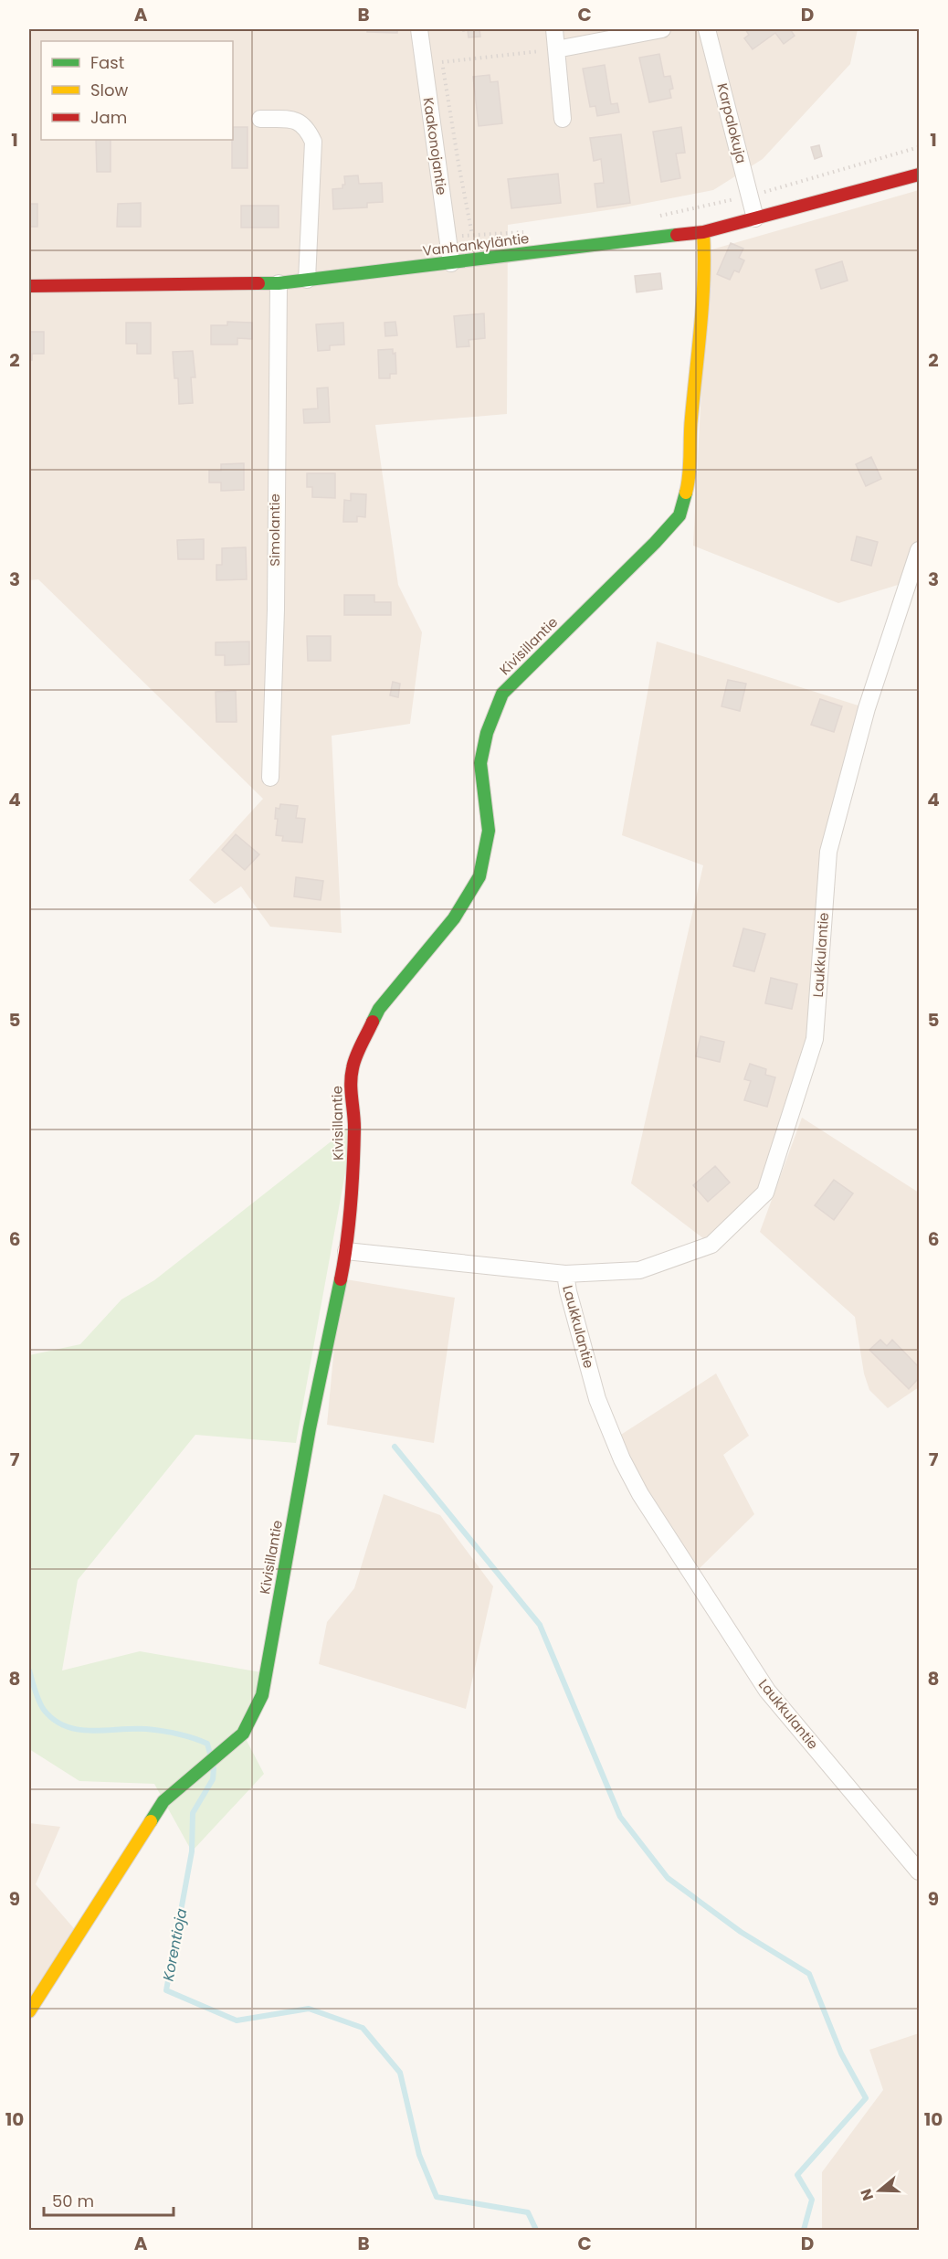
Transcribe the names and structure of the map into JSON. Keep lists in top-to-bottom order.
{
  "streets": {
    "street": [
      "Karpalokuja",
      "Kaakonojantie",
      "Vanhankyläntie",
      "Simolantie",
      "Kivisillantie",
      "Laukkulantie"
    ]
  },
  "crossings": [
    ["Karpalokuja", "Vanhankyläntie"],
    ["Kaakonojantie", "Vanhankyläntie"],
    ["Vanhankyläntie", "Simolantie"],
    ["Vanhankyläntie", "Kivisillantie"]
  ],
  "water": ["Korentioja"],
  "legend": ["Fast", "Slow", "Jam"],
  "scale_bar": "50 m",
  "north": "left",
  "grid": {
    "columns": [
      "A",
      "B",
      "C",
      "D"
    ],
    "rows": [
      "1",
      "2",
      "3",
      "4",
      "5",
      "6",
      "7",
      "8",
      "9",
      "10"
    ]
  }
}
